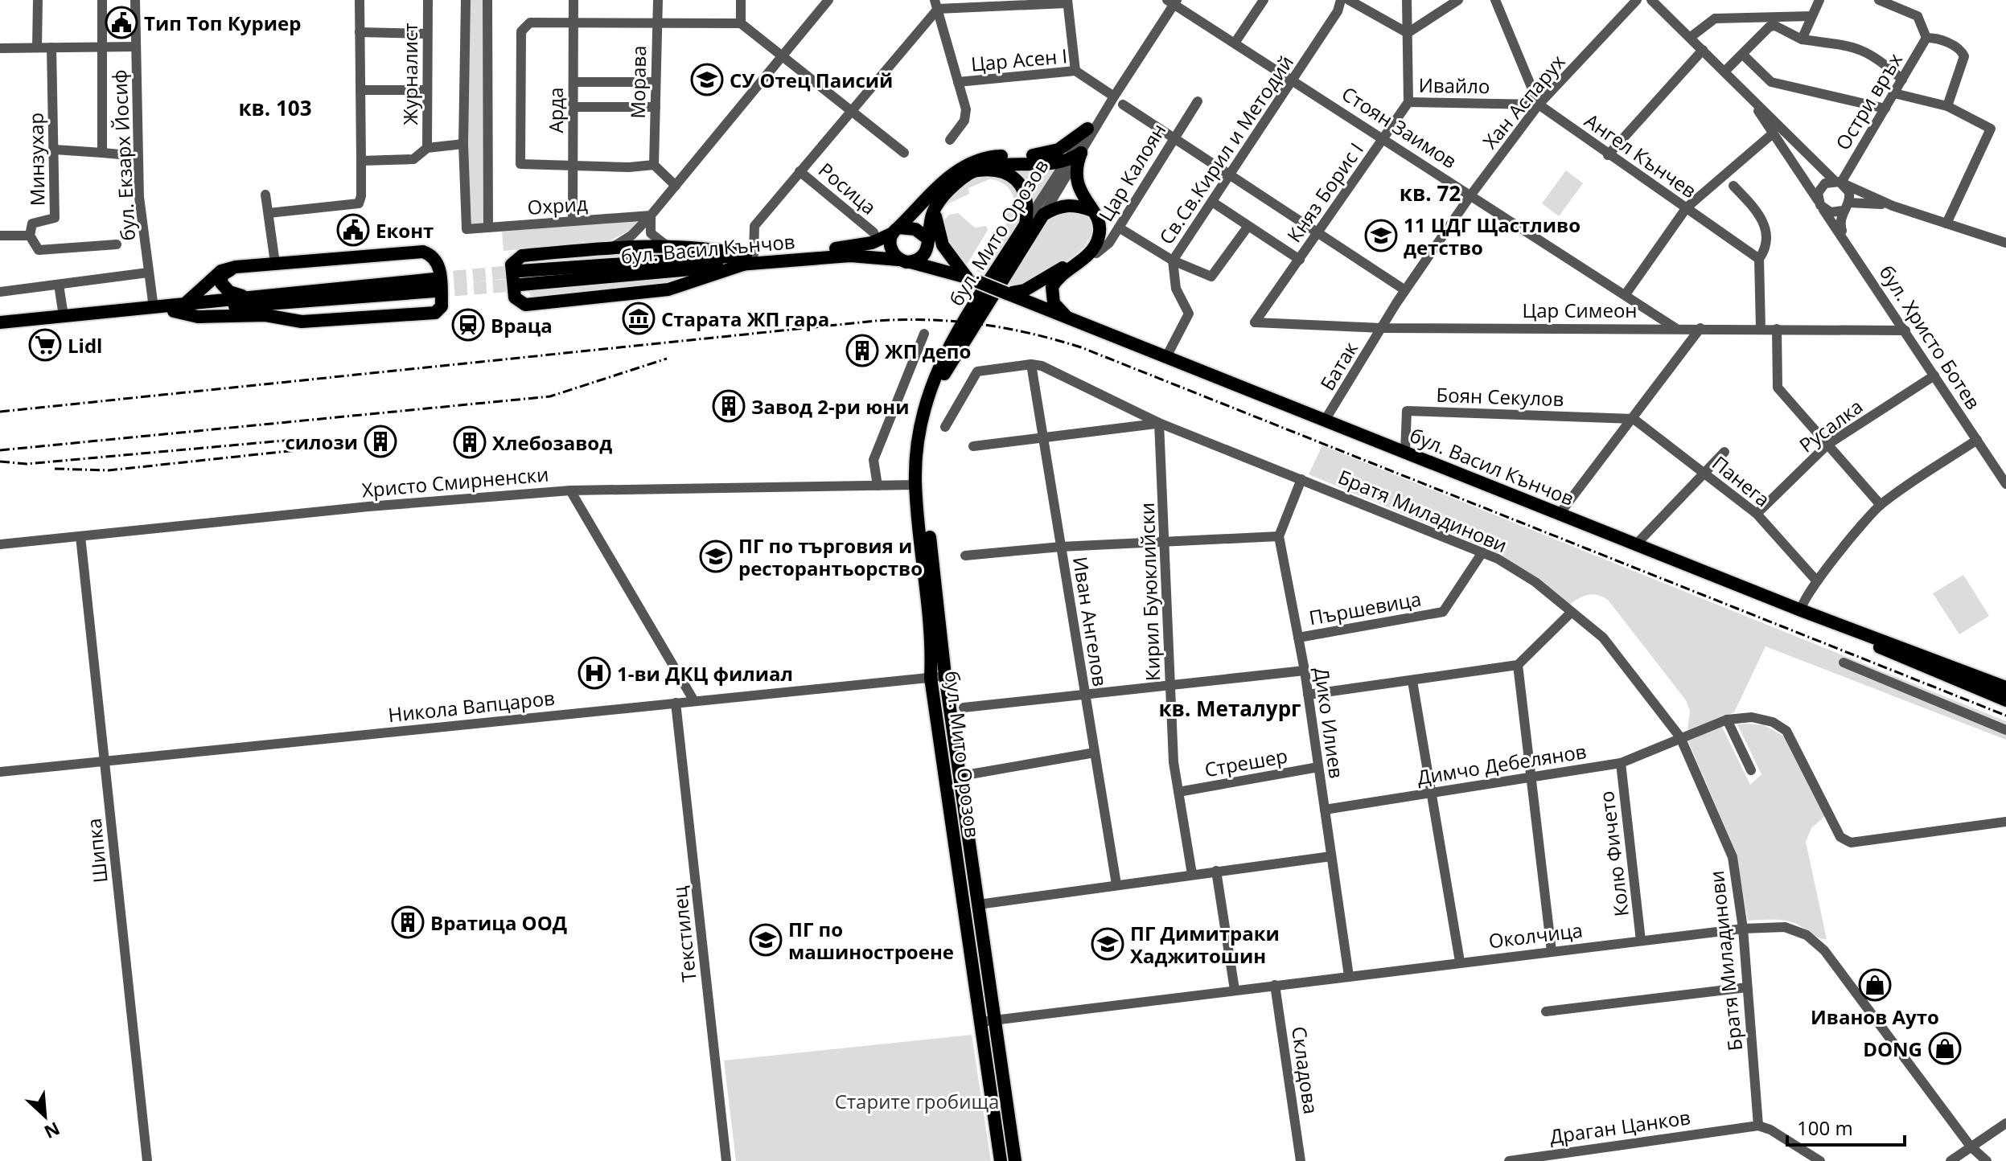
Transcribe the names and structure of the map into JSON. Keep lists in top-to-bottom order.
{
  "streets": {
    "main road": ["бул. Мито Орозов", "бул. Васил Кънчов"],
    "street": [
      "Цар Асен I",
      "Журналист",
      "Морава",
      "Ивайло",
      "Хан Аспарух",
      "Остри връх",
      "Арда",
      "Стоян Заимов",
      "Св.Св.Кирил и Методий",
      "бул. Екзарх Йосиф",
      "Ангел Кънчев",
      "Минзухар",
      "Цар Калоян",
      "Росица",
      "Княз Борис I",
      "Охрид",
      "Цар Симеон",
      "бул. Христо Ботев",
      "Батак",
      "Боян Секулов",
      "Русалка",
      "Панега",
      "Христо Смирненски",
      "Братя Миладинови",
      "Кирил Буюклийски",
      "Пършевица",
      "Иван Ангелов",
      "Никола Вапцаров",
      "Дико Илиев",
      "Стрешер",
      "Димчо Дебелянов",
      "Шипка",
      "Колю Фичето",
      "Текстилец",
      "Околчица",
      "Складова",
      "Драган Цанков"
    ]
  },
  "crossings": [
    ["Цар Асен I", "бул. Мито Орозов"],
    ["Ивайло", "Хан Аспарух"],
    ["Ивайло", "Ангел Кънчев"],
    ["Ивайло", "Княз Борис I"],
    ["Хан Аспарух", "Стоян Заимов"],
    ["Хан Аспарух", "Ангел Кънчев"],
    ["Хан Аспарух", "Цар Симеон"],
    ["Хан Аспарух", "Батак"],
    ["Остри връх", "бул. Христо Ботев"],
    ["Арда", "Охрид"],
    ["Стоян Заимов", "Св.Св.Кирил и Методий"],
    ["Стоян Заимов", "Княз Борис I"],
    ["Стоян Заимов", "бул. Мито Орозов"],
    ["Стоян Заимов", "Цар Симеон"],
    ["Св.Св.Кирил и Методий", "бул. Васил Кънчов"],
    ["Княз Борис I", "Цар Симеон"],
    ["бул. Мито Орозов", "Христо Смирненски"],
    ["бул. Мито Орозов", "Никола Вапцаров"],
    ["бул. Мито Орозов", "Околчица"],
    ["бул. Васил Кънчов", "Батак"],
    ["бул. Васил Кънчов", "Боян Секулов"],
    ["Цар Симеон", "бул. Христо Ботев"],
    ["Цар Симеон", "Батак"],
    ["бул. Христо Ботев", "Русалка"],
    ["Боян Секулов", "Панега"],
    ["Русалка", "Панега"],
    ["Христо Смирненски", "Шипка"],
    ["Братя Миладинови", "Кирил Буюклийски"],
    ["Братя Миладинови", "Пършевица"],
    ["Братя Миладинови", "Иван Ангелов"],
    ["Братя Миладинови", "Димчо Дебелянов"],
    ["Братя Миладинови", "Околчица"],
    ["Братя Миладинови", "Драган Цанков"],
    ["Кирил Буюклийски", "Стрешер"],
    ["Пършевица", "Дико Илиев"],
    ["Никола Вапцаров", "Шипка"],
    ["Никола Вапцаров", "Текстилец"],
    ["Дико Илиев", "Стрешер"],
    ["Дико Илиев", "Димчо Дебелянов"],
    ["Дико Илиев", "Околчица"],
    ["Димчо Дебелянов", "Колю Фичето"],
    ["Колю Фичето", "Околчица"],
    ["Околчица", "Складова"]
  ],
  "districts": ["кв. 103", "кв. 72", "кв. Металург"],
  "parks": ["Старите гробища"],
  "places": {
    "public building": ["Тип Топ Куриер", "Еконт"],
    "school or university": [
      "СУ Отец Паисий",
      "11 ЦДГ Щастливо детство",
      "ПГ по търговия и ресторантьорство",
      "ПГ по машиностроене",
      "ПГ Димитраки Хаджитошин"
    ],
    "museum": ["Старата ЖП гара"],
    "station": ["Враца"],
    "supermarket": ["Lidl"],
    "building": [
      "ЖП депо",
      "Завод 2-ри юни",
      "силози",
      "Хлебозавод",
      "Вратица ООД"
    ],
    "hospital": ["1-ви ДКЦ филиал"],
    "shop": ["Иванов Ауто", "DONG"]
  },
  "scale_bar": "100 m",
  "north": "bottom right"
}
